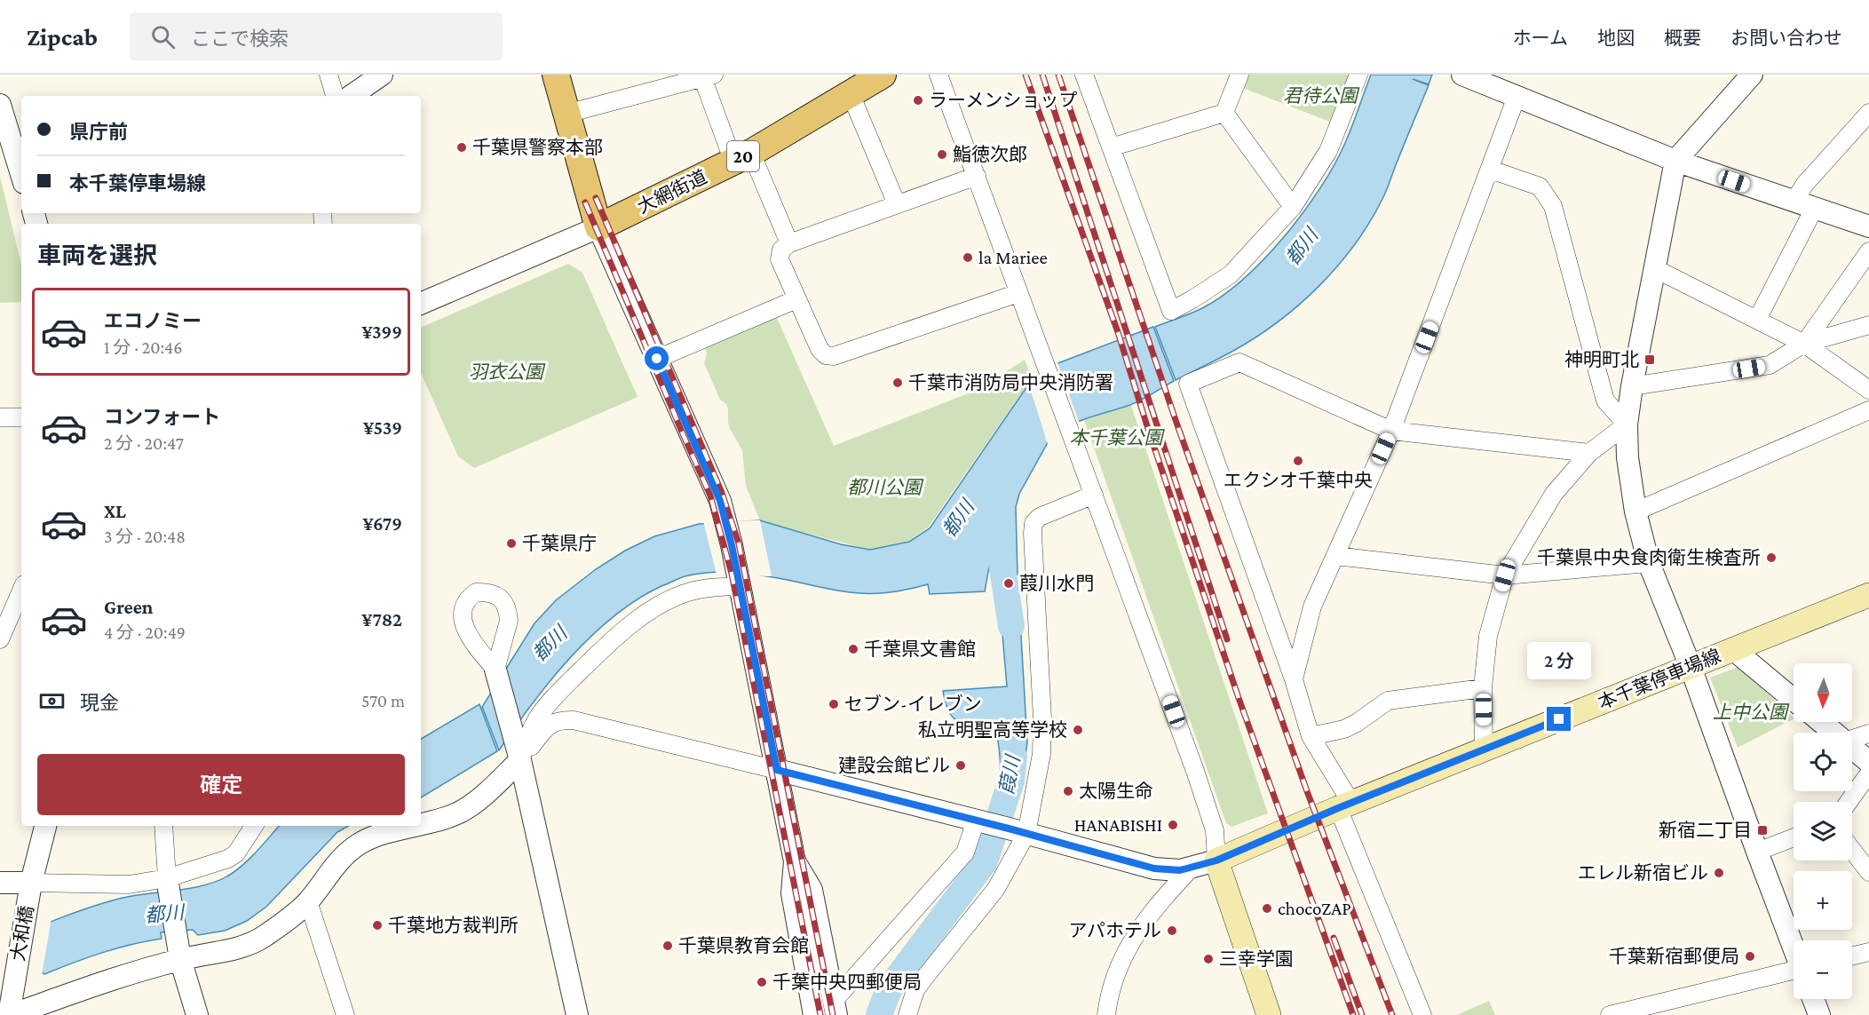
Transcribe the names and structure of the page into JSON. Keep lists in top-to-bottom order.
{
  "streets": {
    "main road": ["20", "大網街道", "本千葉停車場線"],
    "street": ["大和橋"]
  },
  "water": ["都川", "葭川"],
  "parks": [
    "君待公園",
    "羽衣公園",
    "本千葉公園",
    "都川公園",
    "上中公園"
  ],
  "places": {
    "other": [
      "ラーメンショップ",
      "千葉県警察本部",
      "鮨徳次郎",
      "la Mariee",
      "千葉市消防局中央消防署",
      "エクシオ千葉中央",
      "千葉県庁",
      "千葉県中央食肉衛生検査所",
      "葭川水門",
      "千葉県文書館",
      "セブン-イレブン",
      "私立明聖高等学校",
      "建設会館ビル",
      "太陽生命",
      "HANABISHI",
      "エレル新宿ビル",
      "chocoZAP",
      "千葉地方裁判所",
      "アパホテル",
      "千葉県教育会館",
      "千葉新宿郵便局",
      "三幸学園",
      "千葉中央四郵便局"
    ],
    "transit": ["神明町北", "新宿二丁目"]
  },
  "north": "bottom",
  "page": {
    "header": "Zipcab",
    "search": "ここで検索",
    "nav": [
      "ホーム",
      "地図",
      "概要",
      "お問い合わせ"
    ],
    "banner": ["県庁前", "本千葉停車場線"],
    "heading": "車両を選択",
    "list": [
      {
        "name": "エコノミー",
        "note": "1 分 · 20:46",
        "value": "¥399"
      },
      {
        "name": "コンフォート",
        "note": "2 分 · 20:47",
        "value": "¥539"
      },
      {
        "name": "XL",
        "note": "3 分 · 20:48",
        "value": "¥679"
      },
      {
        "name": "Green",
        "note": "4 分 · 20:49",
        "value": "¥782"
      }
    ],
    "bubble": "2 分",
    "map_buttons": ["+", "−"],
    "pay": ["現金", "570 m"],
    "buttons": "確定"
  }
}
